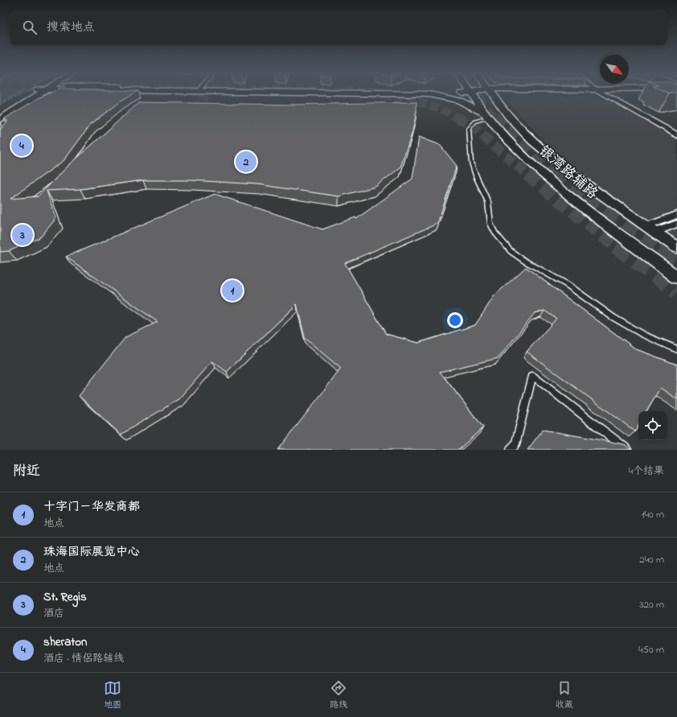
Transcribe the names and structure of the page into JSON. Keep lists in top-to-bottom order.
{
  "streets": {
    "main road": ["银湾路辅路"]
  },
  "north": "bottom right",
  "page": {
    "search": "搜索地点",
    "pins": [
      "4",
      "2",
      "3",
      "1"
    ],
    "heading": ["附近", "4个结果"],
    "list": [
      {
        "mark": "1",
        "name": "十字门－华发商都",
        "note": "地点",
        "value": "140 m"
      },
      {
        "mark": "2",
        "name": "珠海国际展览中心",
        "note": "地点",
        "value": "240 m"
      },
      {
        "mark": "3",
        "name": "St. Regis",
        "note": "酒店",
        "value": "320 m"
      },
      {
        "mark": "4",
        "name": "sheraton",
        "note": "酒店 · 情侣路辅线",
        "value": "450 m"
      }
    ],
    "nav": ["地图", "路线", "收藏"]
  }
}
